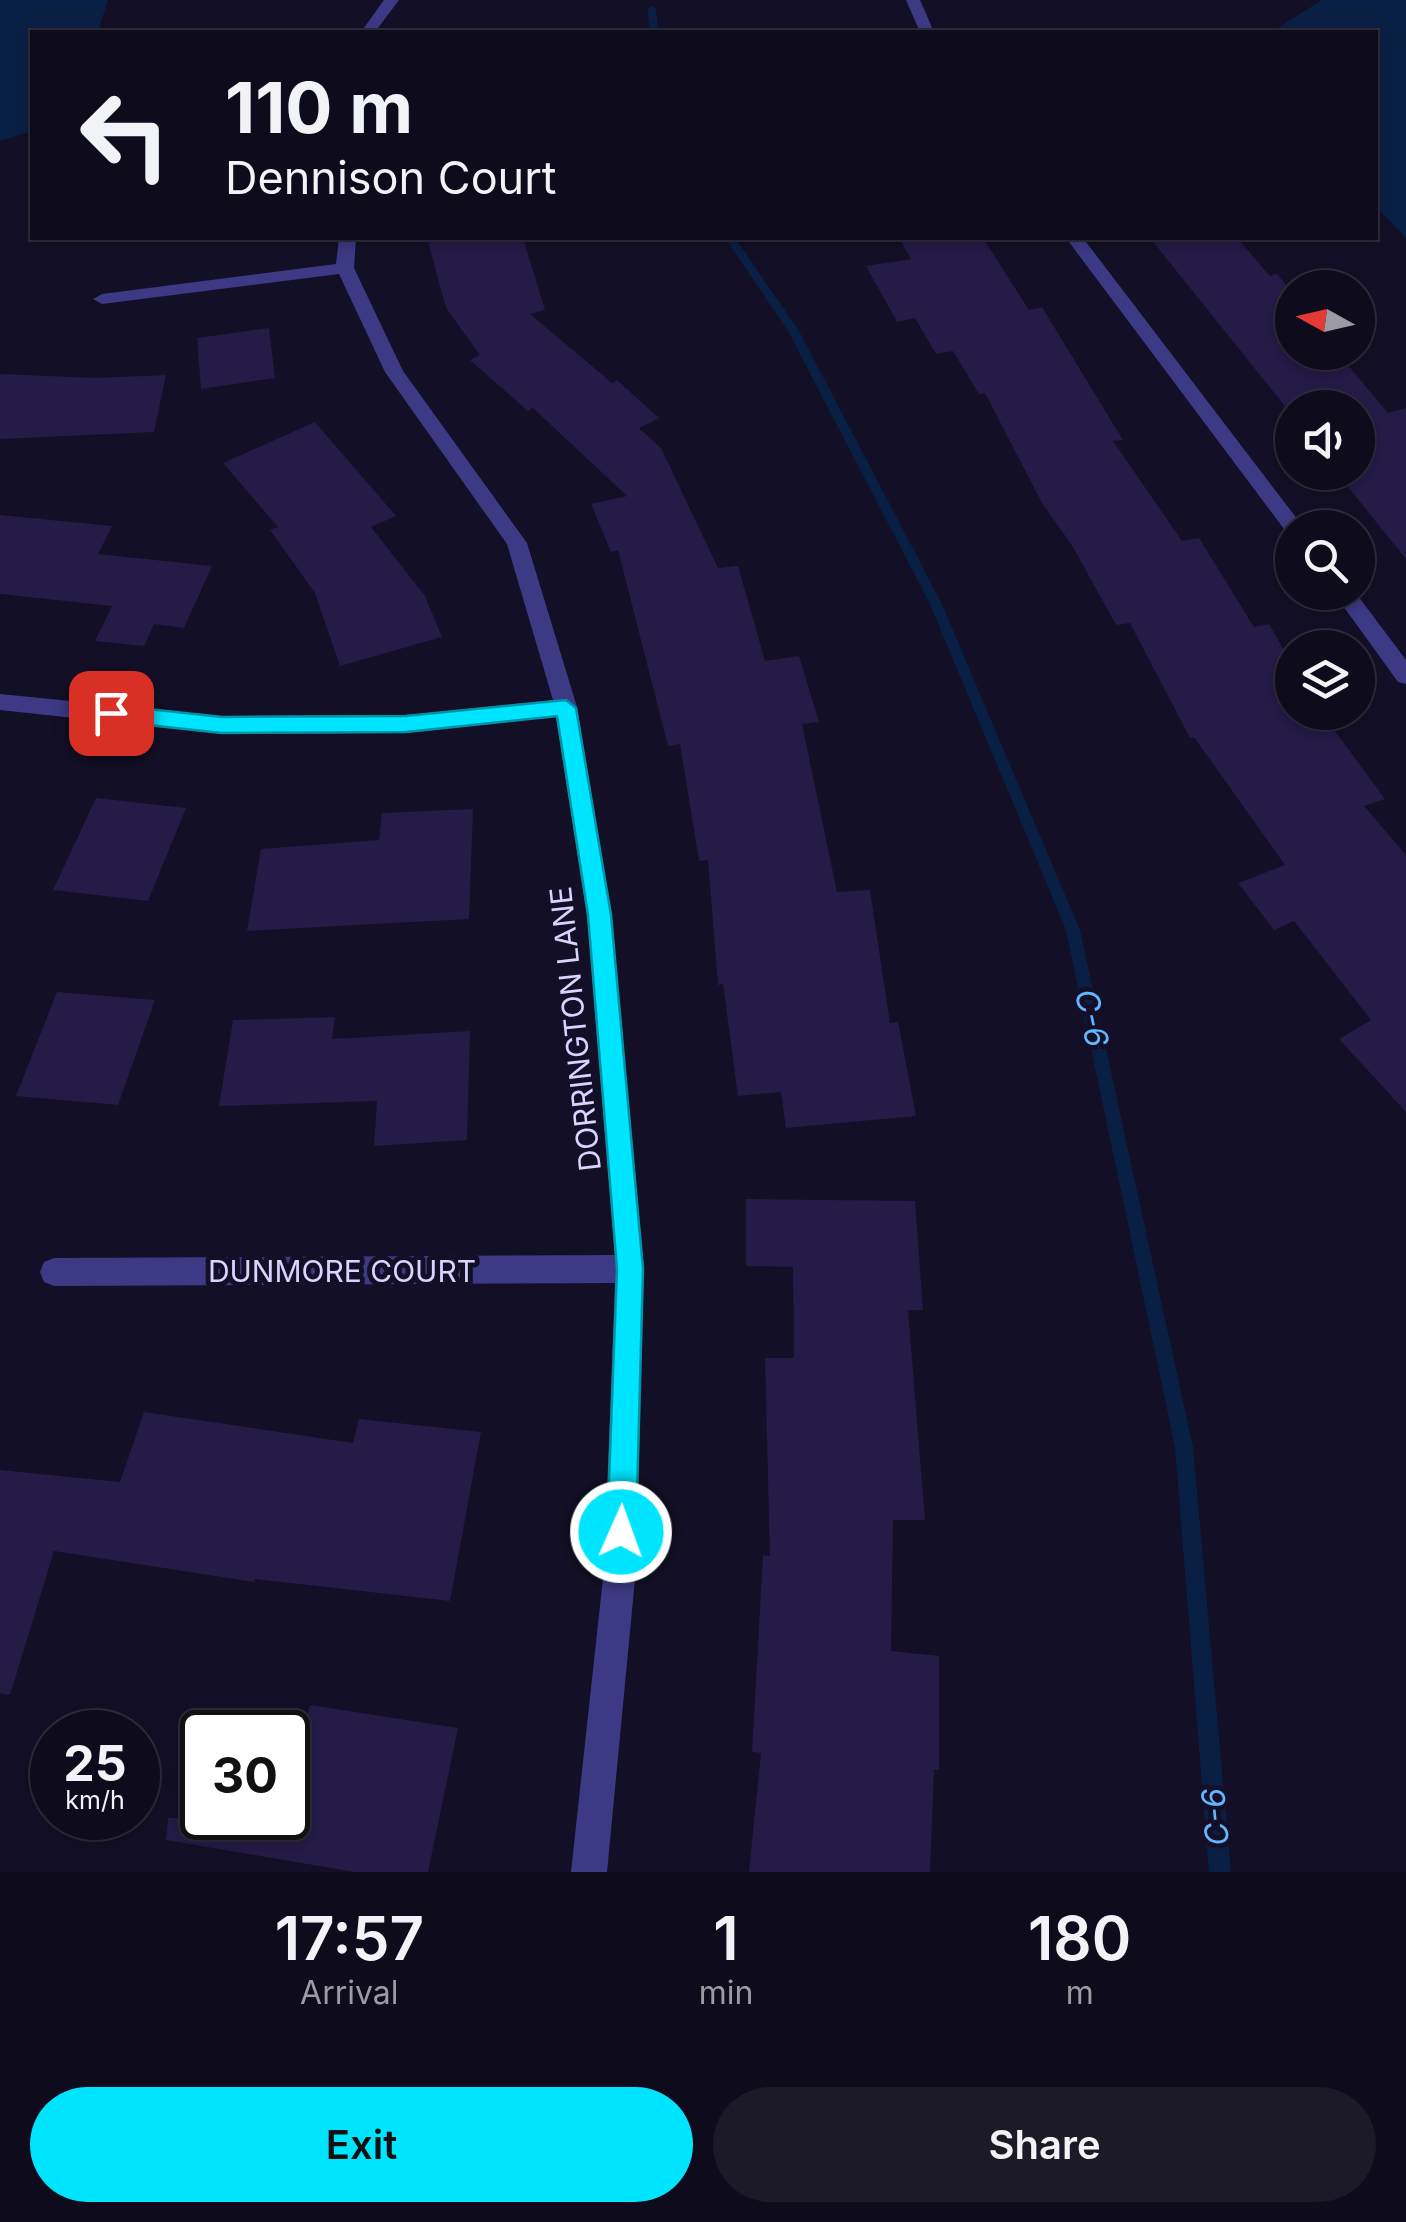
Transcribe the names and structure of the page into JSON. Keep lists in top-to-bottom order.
{
  "streets": {
    "street": ["DORRINGTON LANE", "DUNMORE COURT"]
  },
  "crossings": [
    ["DORRINGTON LANE", "DUNMORE COURT"]
  ],
  "water": ["C-6"],
  "north": "left",
  "page": {
    "turn": ["110 m", "Dennison Court"],
    "speed": "25 km/h",
    "limit": "30",
    "eta": [
      "17:57",
      "Arrival",
      "1",
      "min",
      "180",
      "m"
    ],
    "buttons": ["Exit", "Share"]
  }
}
